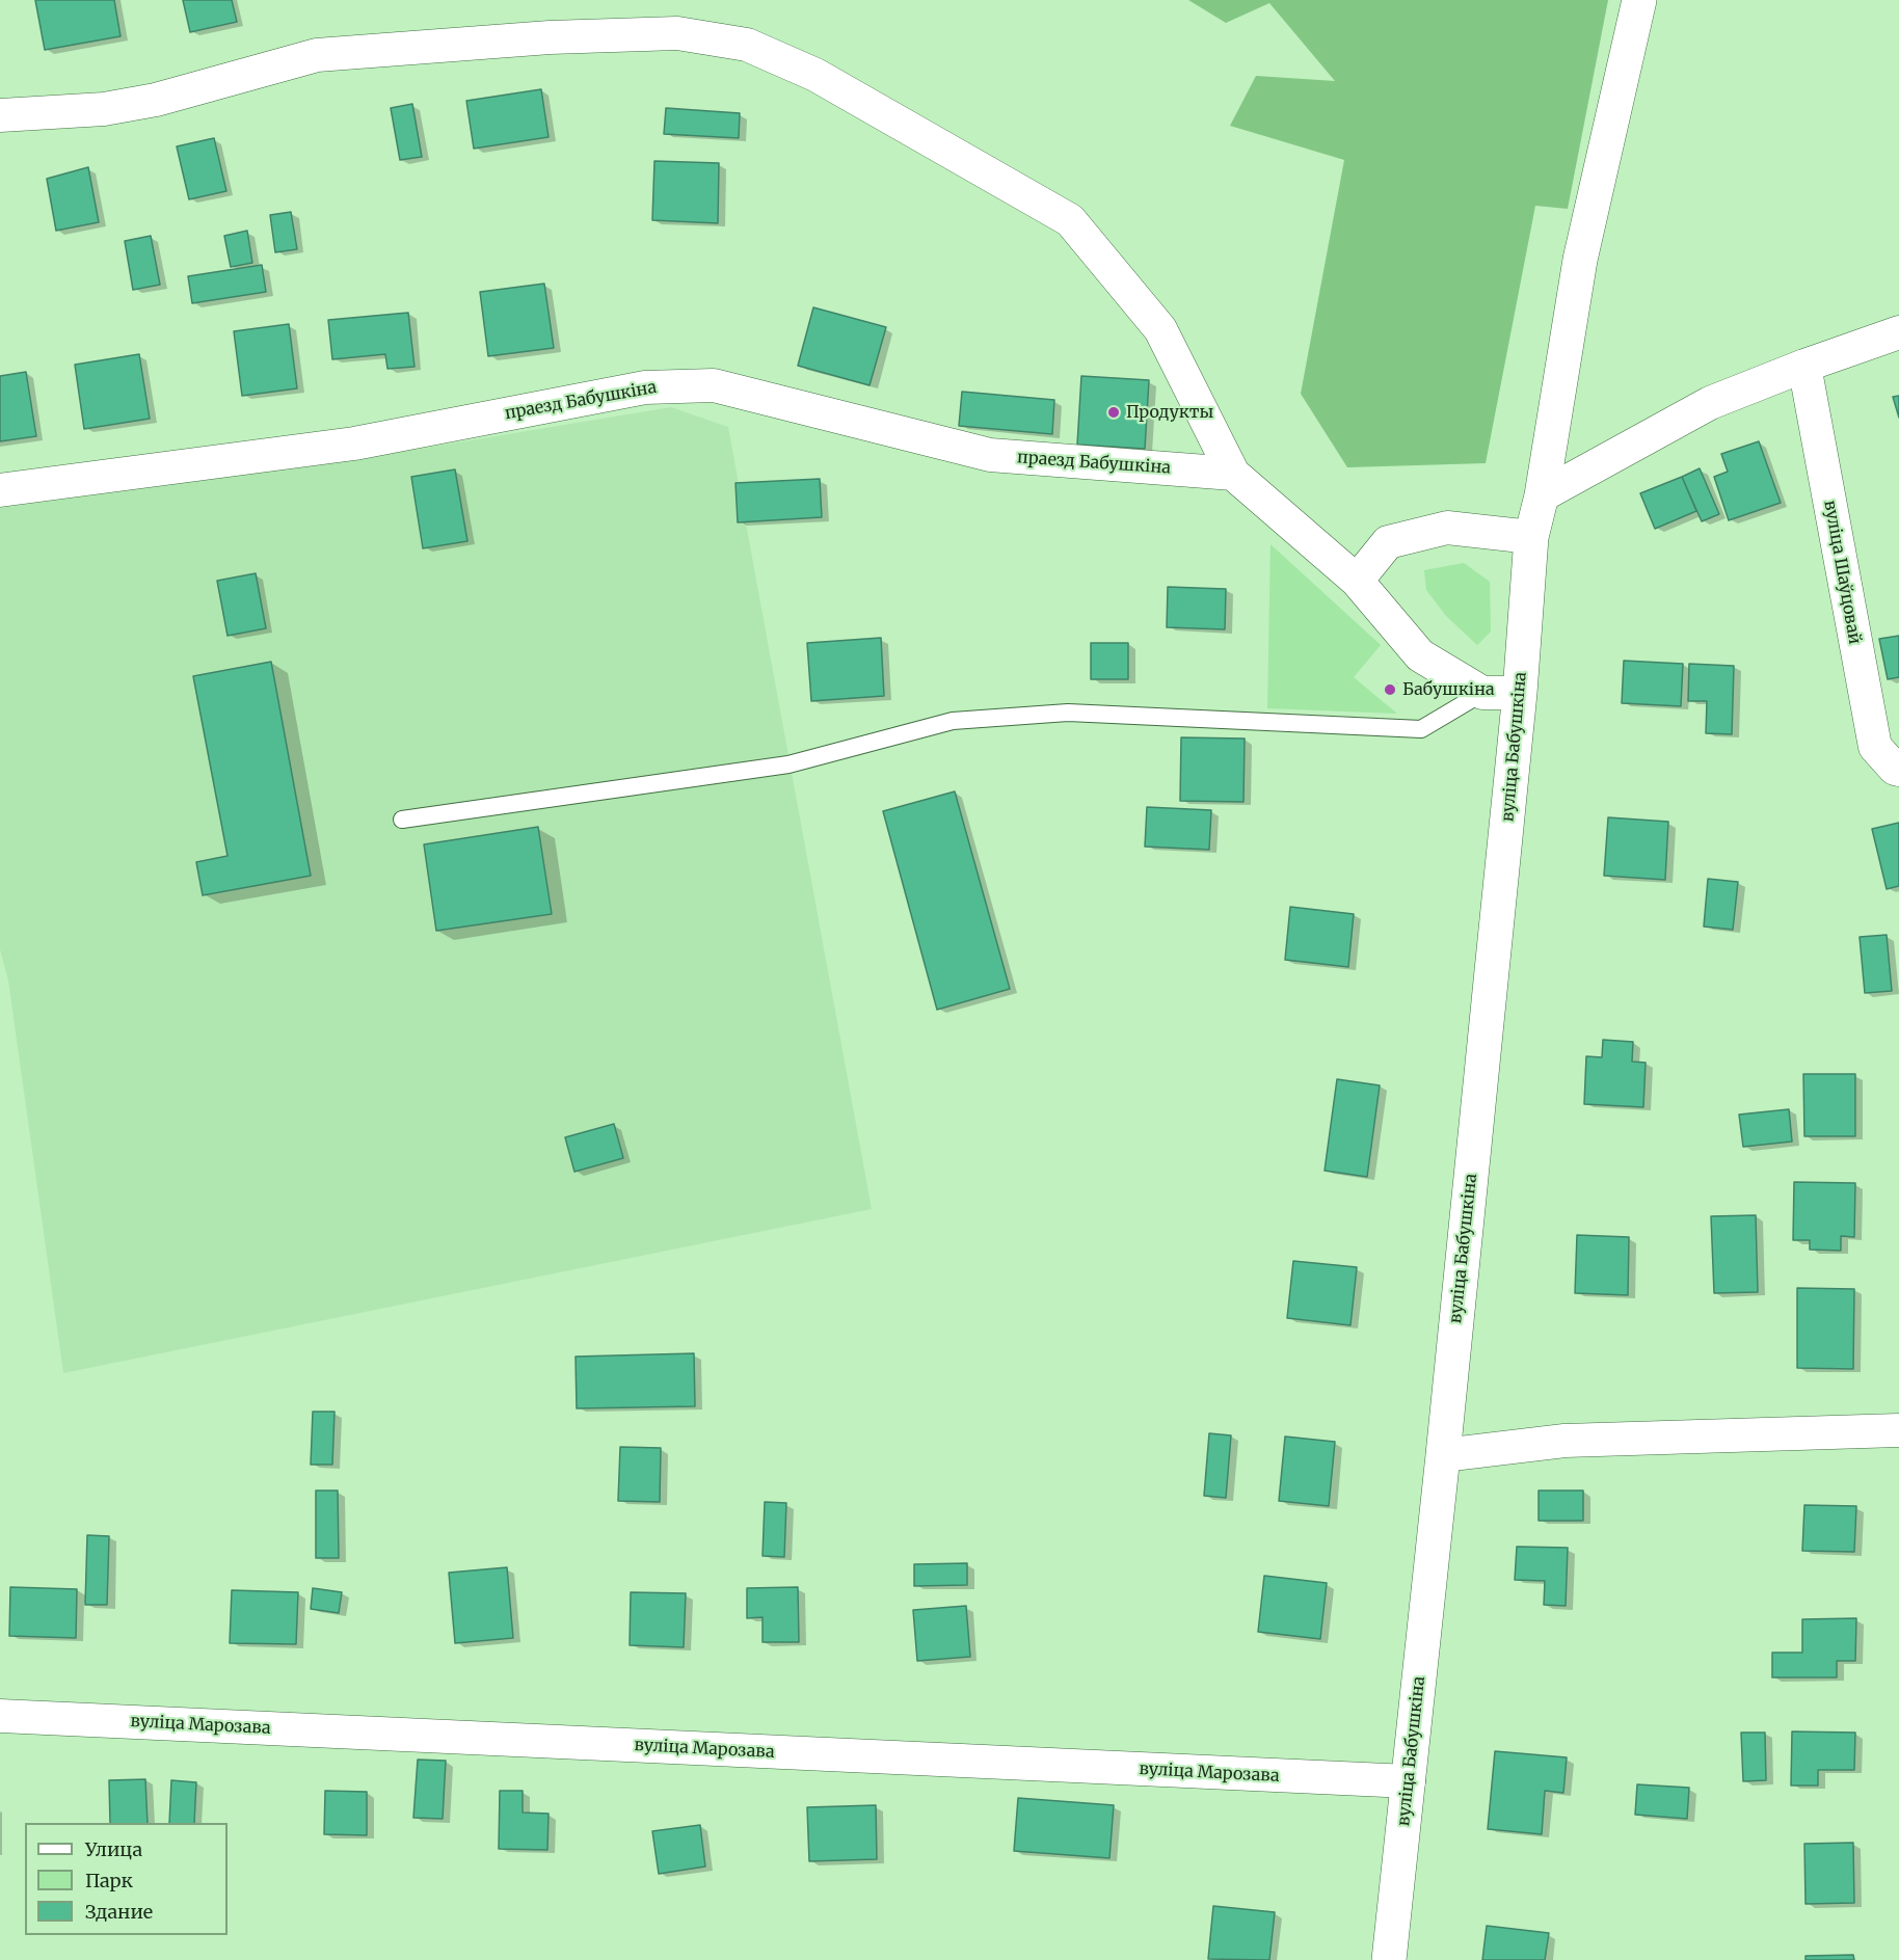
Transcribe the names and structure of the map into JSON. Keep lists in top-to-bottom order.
{
  "streets": {
    "street": [
      "праезд Бабушкіна",
      "вуліца Шаўцовай",
      "вуліца Бабушкіна",
      "вуліца Марозава"
    ]
  },
  "crossings": [
    ["вуліца Бабушкіна", "вуліца Марозава"]
  ],
  "places": ["Продукты", "Бабушкіна"],
  "legend": ["Улица", "Парк", "Здание"]
}
